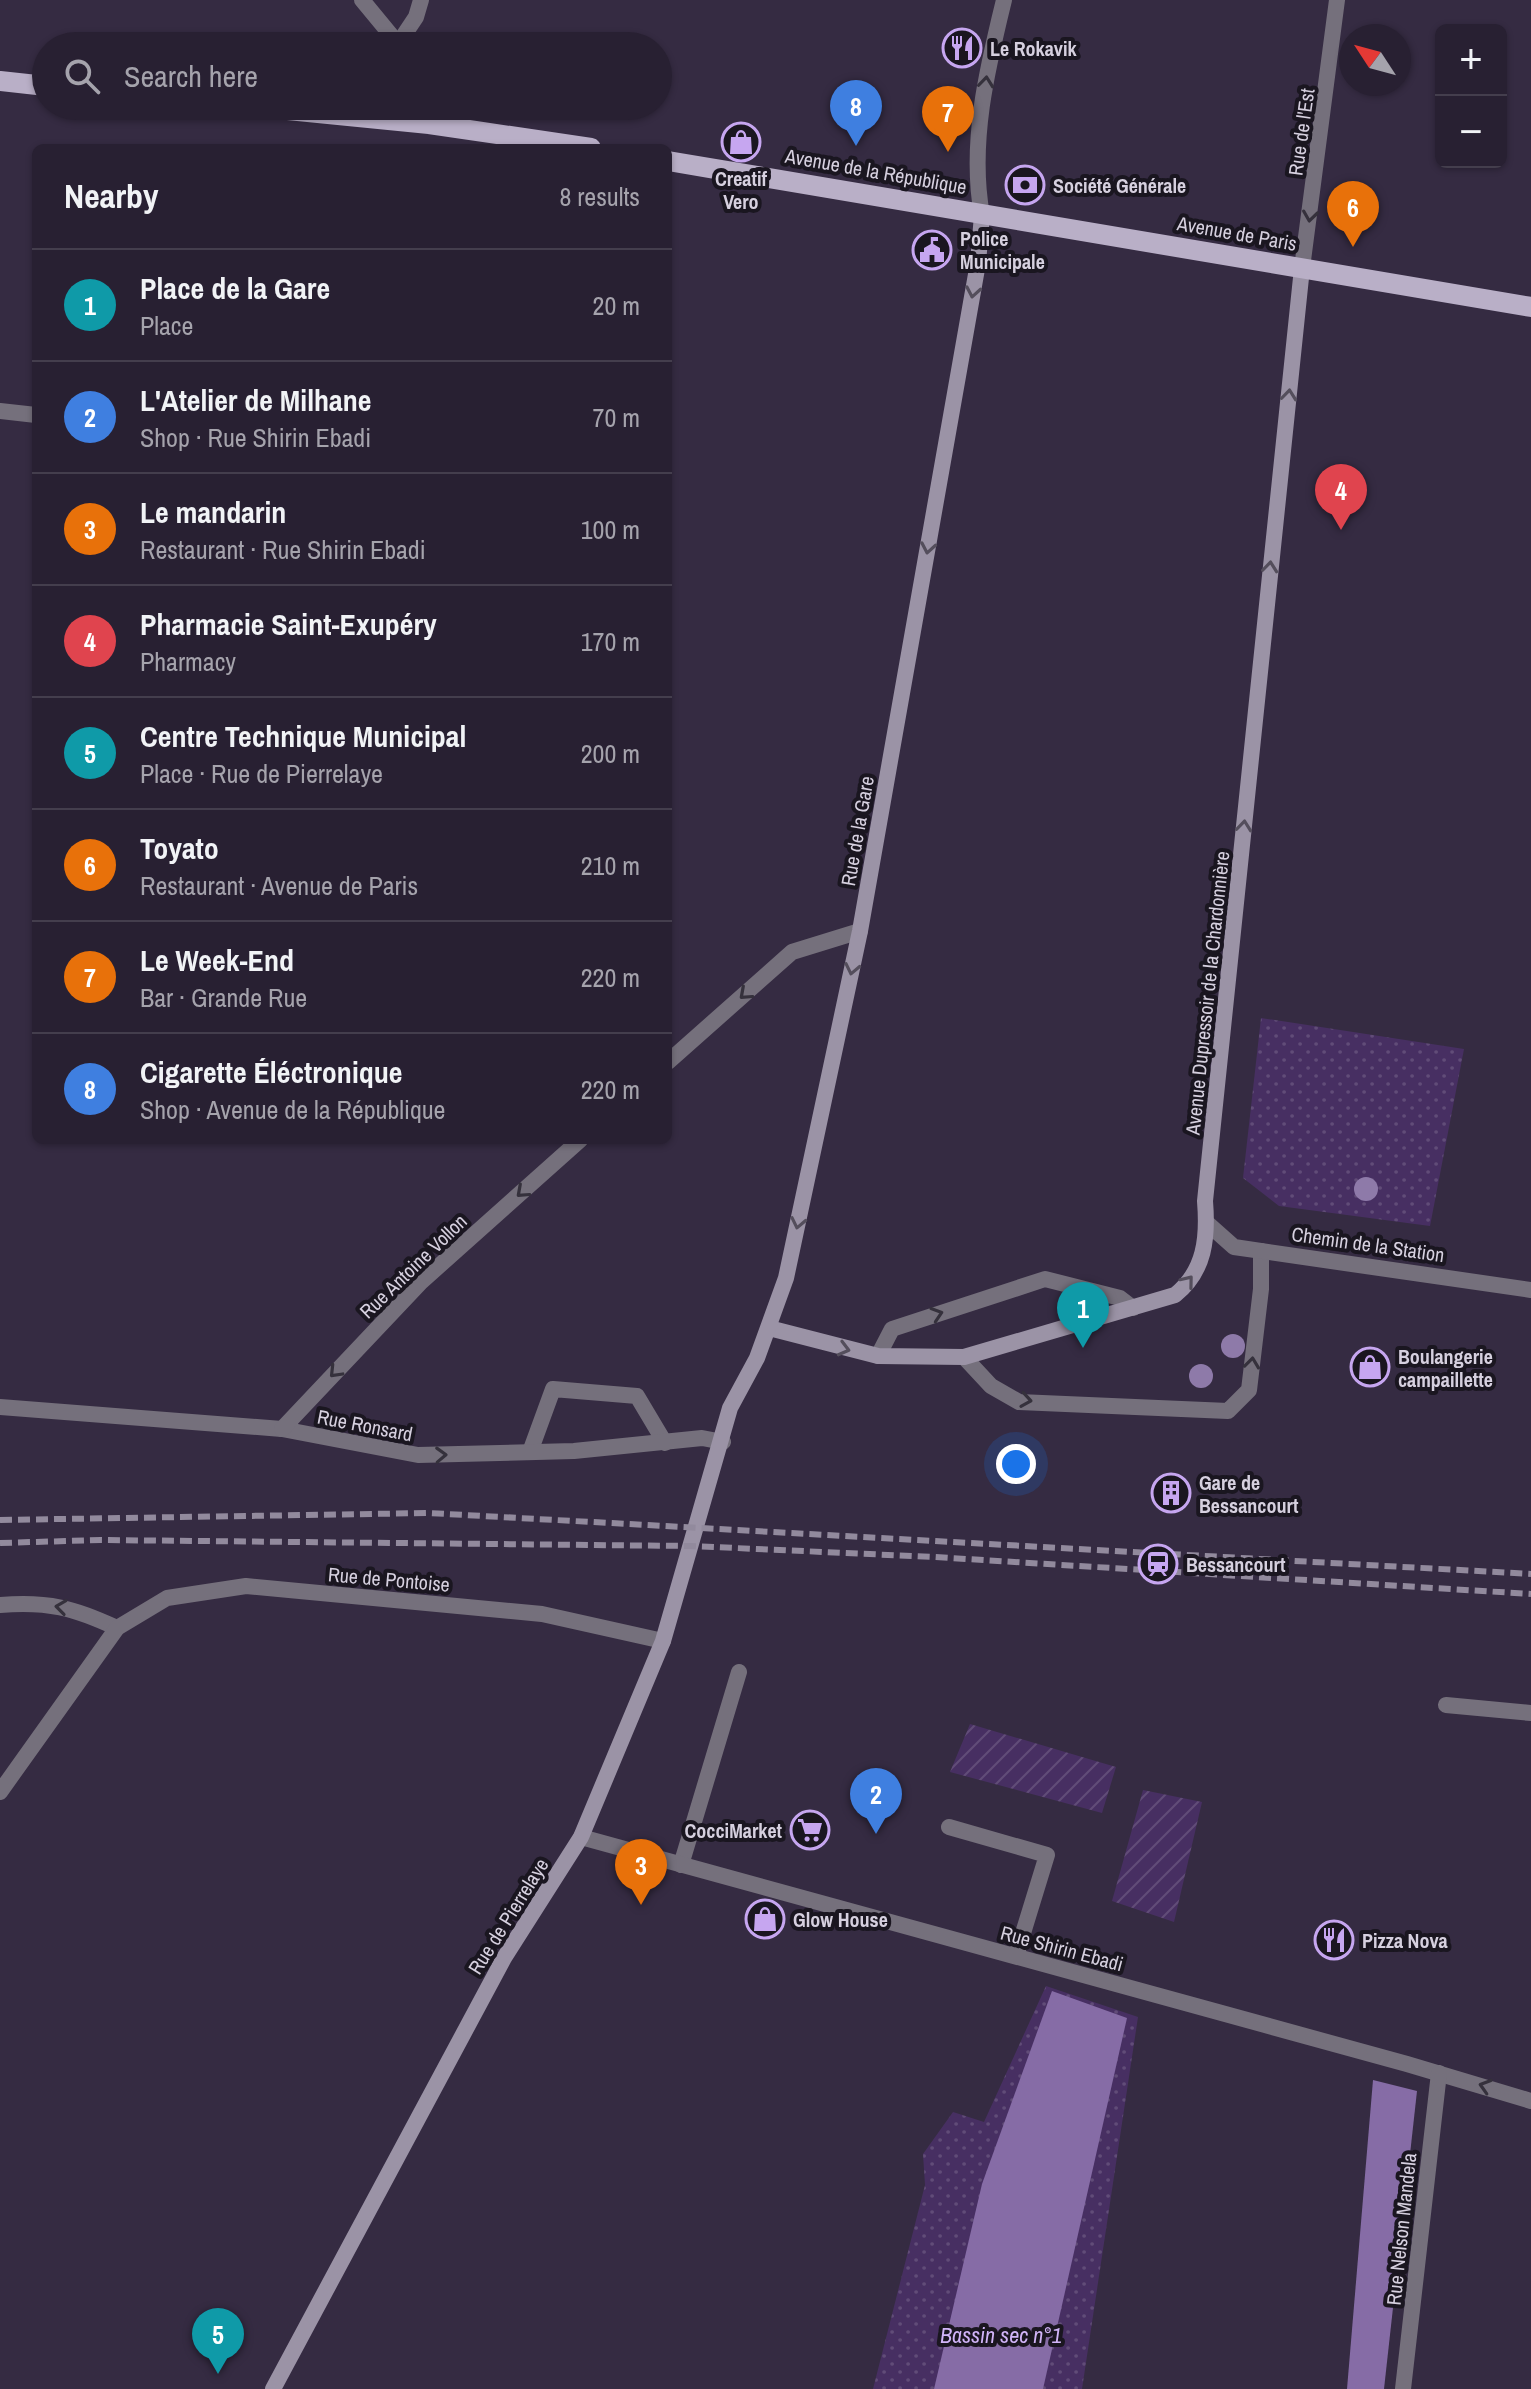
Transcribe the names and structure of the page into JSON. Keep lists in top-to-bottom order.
{
  "streets": {
    "main road": [
      "Avenue de la République",
      "Avenue de Paris",
      "Rue de la Gare",
      "Avenue Dupressoir de la Chardonnière",
      "Rue de Pierrelaye"
    ],
    "street": [
      "Rue de l'Est",
      "Chemin de la Station",
      "Rue Antoine Vollon",
      "Rue Ronsard",
      "Rue de Pontoise",
      "Rue Shirin Ebadi",
      "Rue Nelson Mandela"
    ]
  },
  "crossings": [
    ["Rue de l'Est", "Avenue de Paris"],
    ["Rue de l'Est", "Avenue Dupressoir de la Chardonnière"],
    ["Avenue de la République", "Avenue de Paris"],
    ["Avenue de la République", "Rue de la Gare"],
    ["Avenue de Paris", "Rue de la Gare"],
    ["Avenue de Paris", "Avenue Dupressoir de la Chardonnière"],
    ["Rue de la Gare", "Avenue Dupressoir de la Chardonnière"],
    ["Rue de la Gare", "Rue Ronsard"],
    ["Rue de la Gare", "Rue de Pierrelaye"],
    ["Avenue Dupressoir de la Chardonnière", "Chemin de la Station"],
    ["Rue Antoine Vollon", "Rue Ronsard"],
    ["Rue Ronsard", "Rue de Pierrelaye"],
    ["Rue de Pontoise", "Rue de Pierrelaye"],
    ["Rue de Pierrelaye", "Rue Shirin Ebadi"],
    ["Rue Shirin Ebadi", "Rue Nelson Mandela"]
  ],
  "one_way": [
    "Rue de l'Est",
    "Rue de la Gare",
    "Avenue Dupressoir de la Chardonnière",
    "Rue Antoine Vollon"
  ],
  "water": ["Bassin sec n°1"],
  "places": {
    "restaurant": ["Le Rokavik", "Pizza Nova"],
    "shop": ["Creatif Vero", "Boulangerie campaillette", "Glow House"],
    "bank": ["Société Générale"],
    "public building": ["Police Municipale"],
    "building": ["Gare de Bessancourt"],
    "station": ["Bessancourt"],
    "supermarket": ["CocciMarket"]
  },
  "north": "top left",
  "page": {
    "map_buttons": ["+", "−"],
    "search": "Search here",
    "pins": [
      "8",
      "7",
      "6",
      "4",
      "1",
      "2",
      "3",
      "5"
    ],
    "heading": ["Nearby", "8 results"],
    "list": [
      {
        "mark": "1",
        "name": "Place de la Gare",
        "note": "Place",
        "value": "20 m"
      },
      {
        "mark": "2",
        "name": "L'Atelier de Milhane",
        "note": "Shop · Rue Shirin Ebadi",
        "value": "70 m"
      },
      {
        "mark": "3",
        "name": "Le mandarin",
        "note": "Restaurant · Rue Shirin Ebadi",
        "value": "100 m"
      },
      {
        "mark": "4",
        "name": "Pharmacie Saint-Exupéry",
        "note": "Pharmacy",
        "value": "170 m"
      },
      {
        "mark": "5",
        "name": "Centre Technique Municipal",
        "note": "Place · Rue de Pierrelaye",
        "value": "200 m"
      },
      {
        "mark": "6",
        "name": "Toyato",
        "note": "Restaurant · Avenue de Paris",
        "value": "210 m"
      },
      {
        "mark": "7",
        "name": "Le Week-End",
        "note": "Bar · Grande Rue",
        "value": "220 m"
      },
      {
        "mark": "8",
        "name": "Cigarette Éléctronique",
        "note": "Shop · Avenue de la République",
        "value": "220 m"
      }
    ]
  }
}
